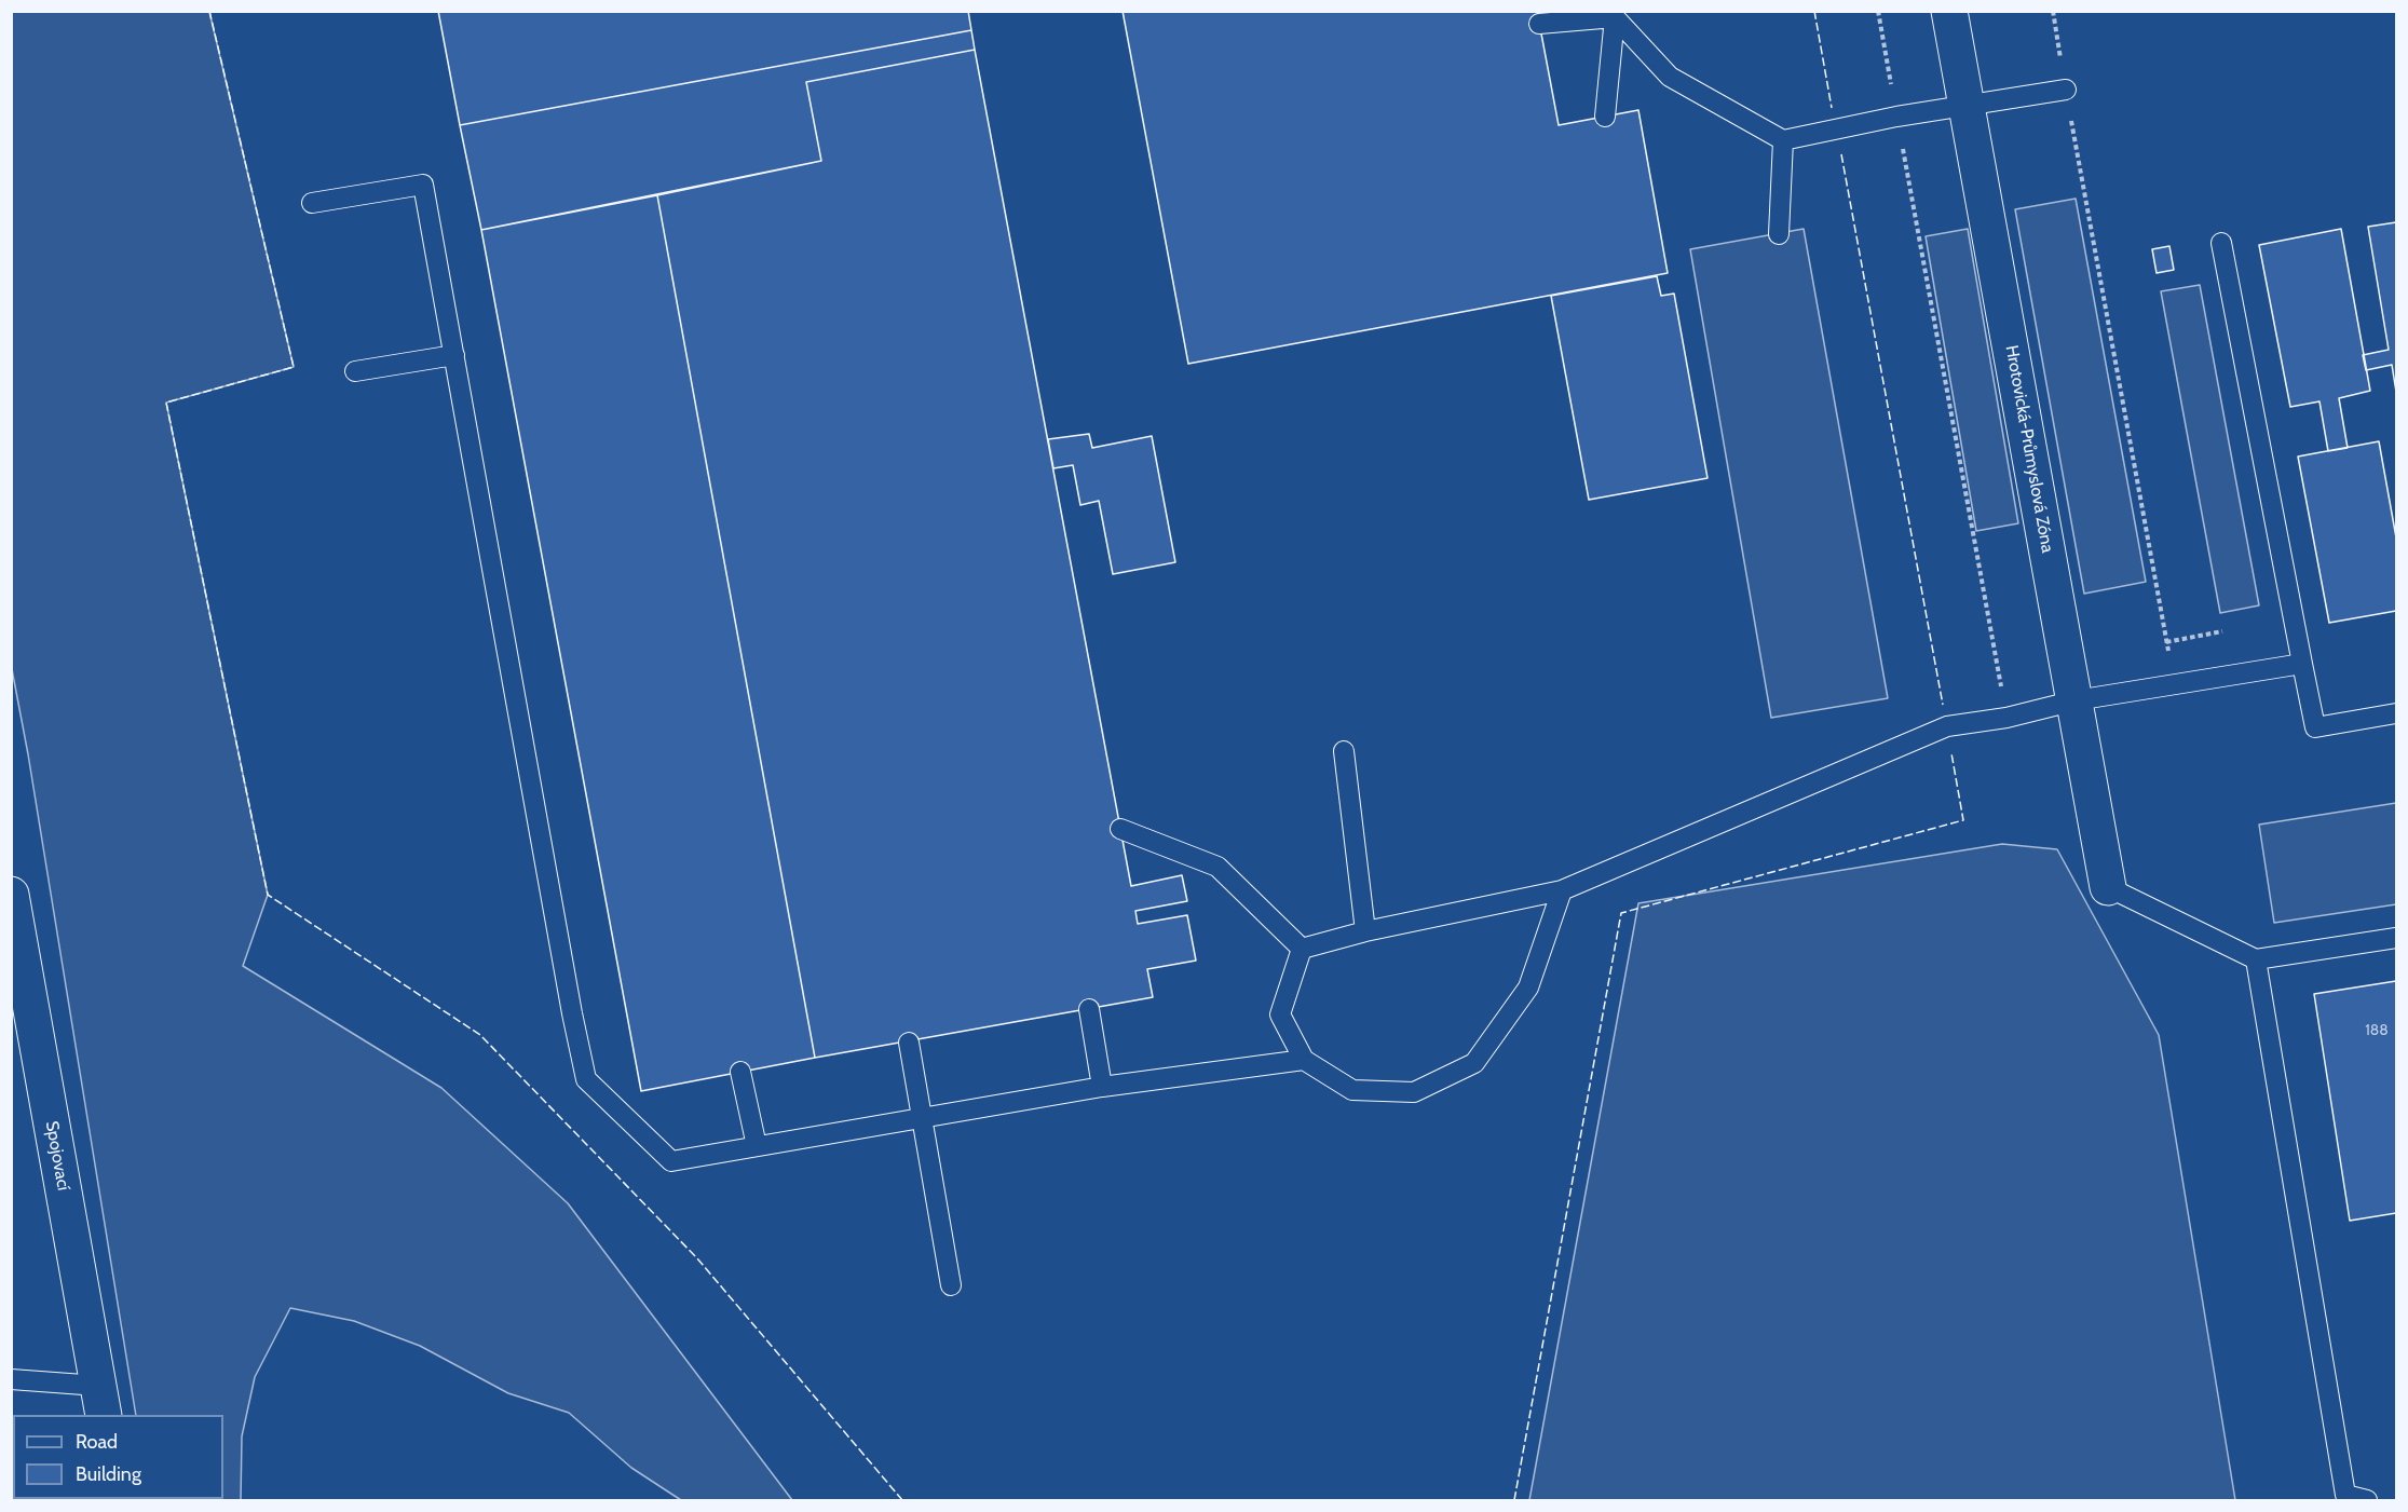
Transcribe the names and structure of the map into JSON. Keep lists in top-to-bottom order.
{
  "streets": {
    "street": ["Hrotovická-Průmyslová Zóna", "Spojovací"]
  },
  "house_numbers": ["188"],
  "legend": ["Road", "Building"]
}
